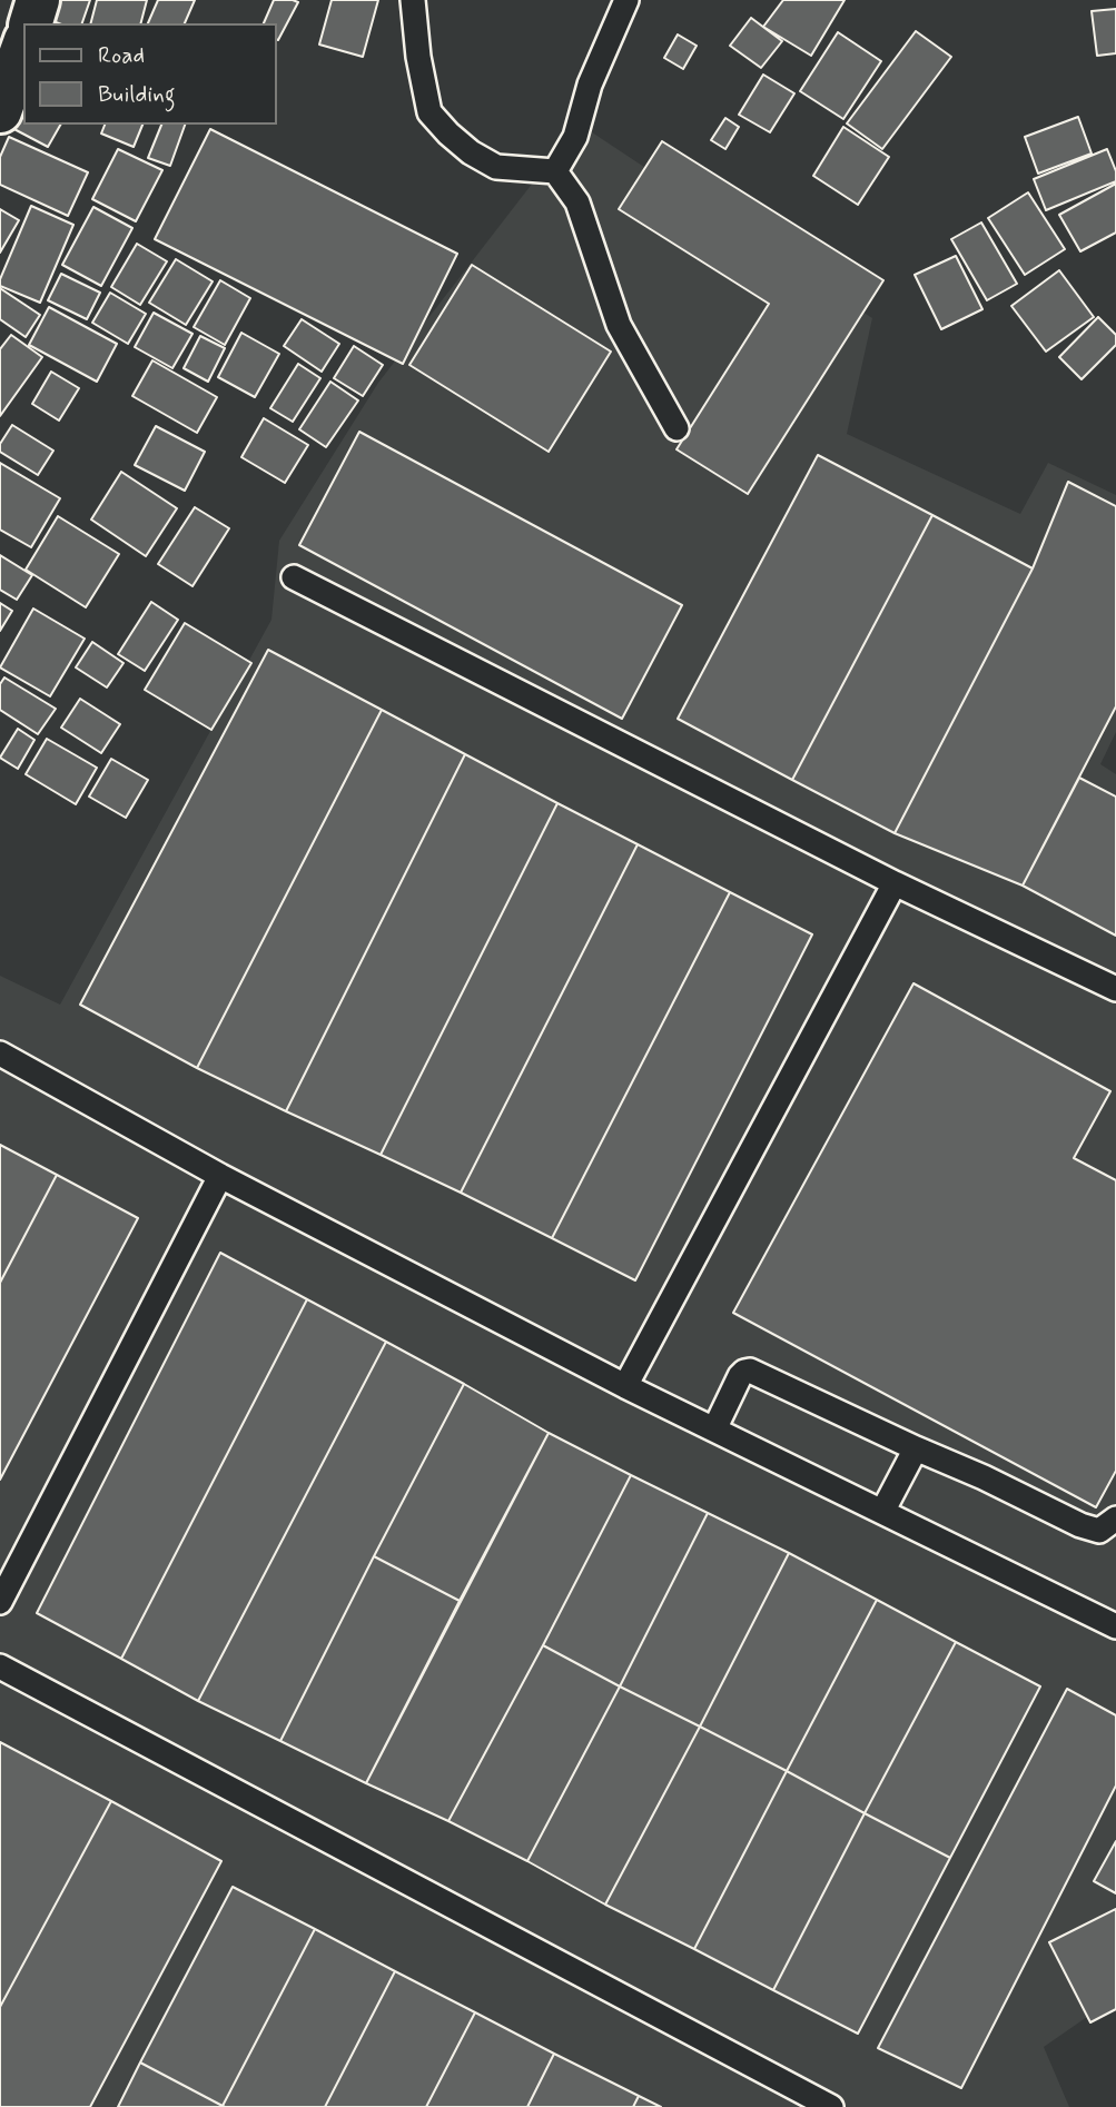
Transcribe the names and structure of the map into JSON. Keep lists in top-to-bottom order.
{
  "legend": ["Road", "Building"]
}
